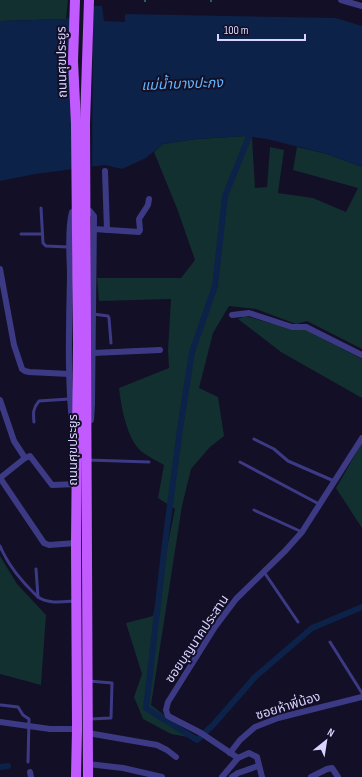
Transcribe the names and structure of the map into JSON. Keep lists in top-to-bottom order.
{
  "streets": {
    "main road": ["ถนนศุขประยูร"],
    "street": ["ซอยบุญนาคประสาน", "ซอยห้าพี่น้อง"]
  },
  "crossings": [
    ["ซอยบุญนาคประสาน", "ซอยห้าพี่น้อง"]
  ],
  "water": ["แม่น้ำบางปะกง"],
  "scale_bar": "100 m",
  "north": "top right"
}
